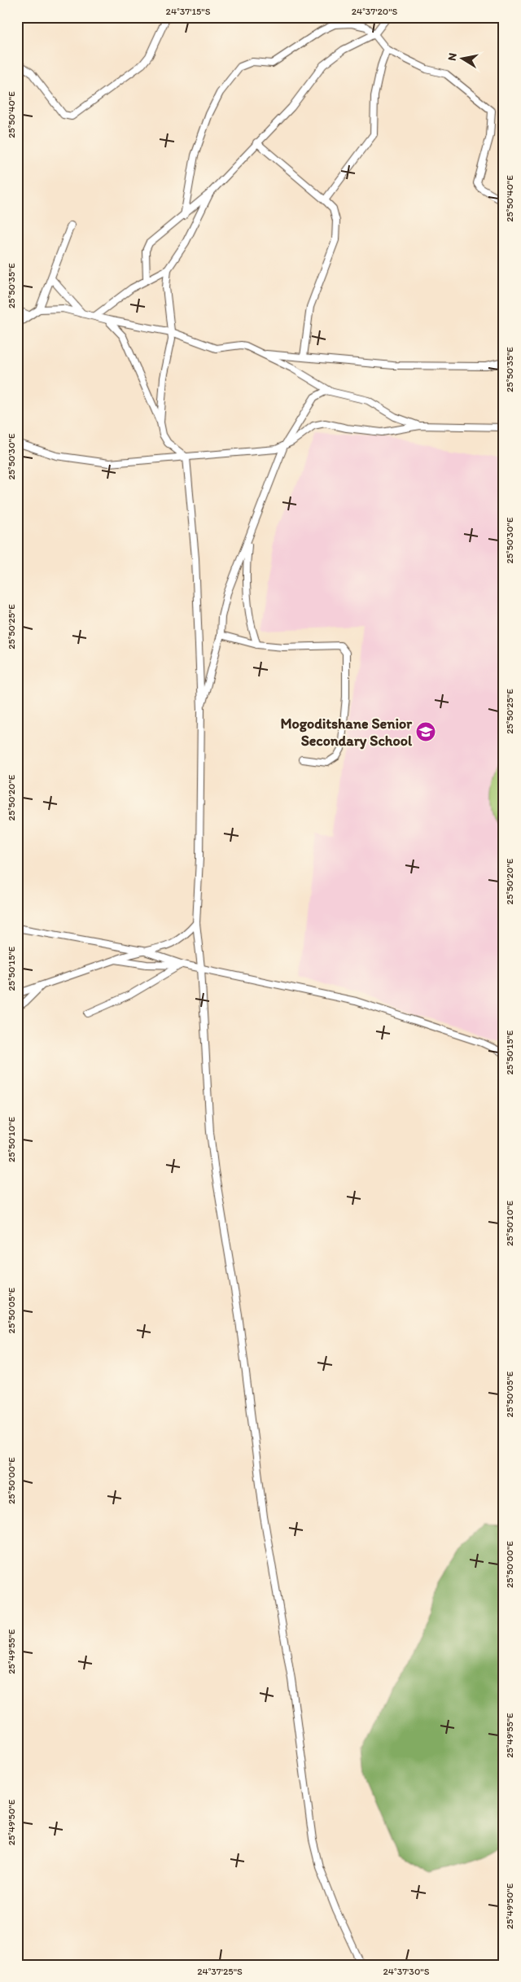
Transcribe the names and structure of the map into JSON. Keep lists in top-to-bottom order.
{
  "places": {
    "school or university": ["Mogoditshane Senior Secondary School"]
  },
  "north": "left",
  "coordinates": [
    "24°37'15\"S",
    "24°37'20\"S",
    "25°50'40\"E",
    "25°50'35\"E",
    "25°50'30\"E",
    "25°50'25\"E",
    "25°50'20\"E",
    "25°50'15\"E",
    "25°50'10\"E",
    "25°50'05\"E",
    "25°50'00\"E",
    "25°49'55\"E",
    "25°49'50\"E",
    "24°37'25\"S",
    "24°37'30\"S"
  ]
}
